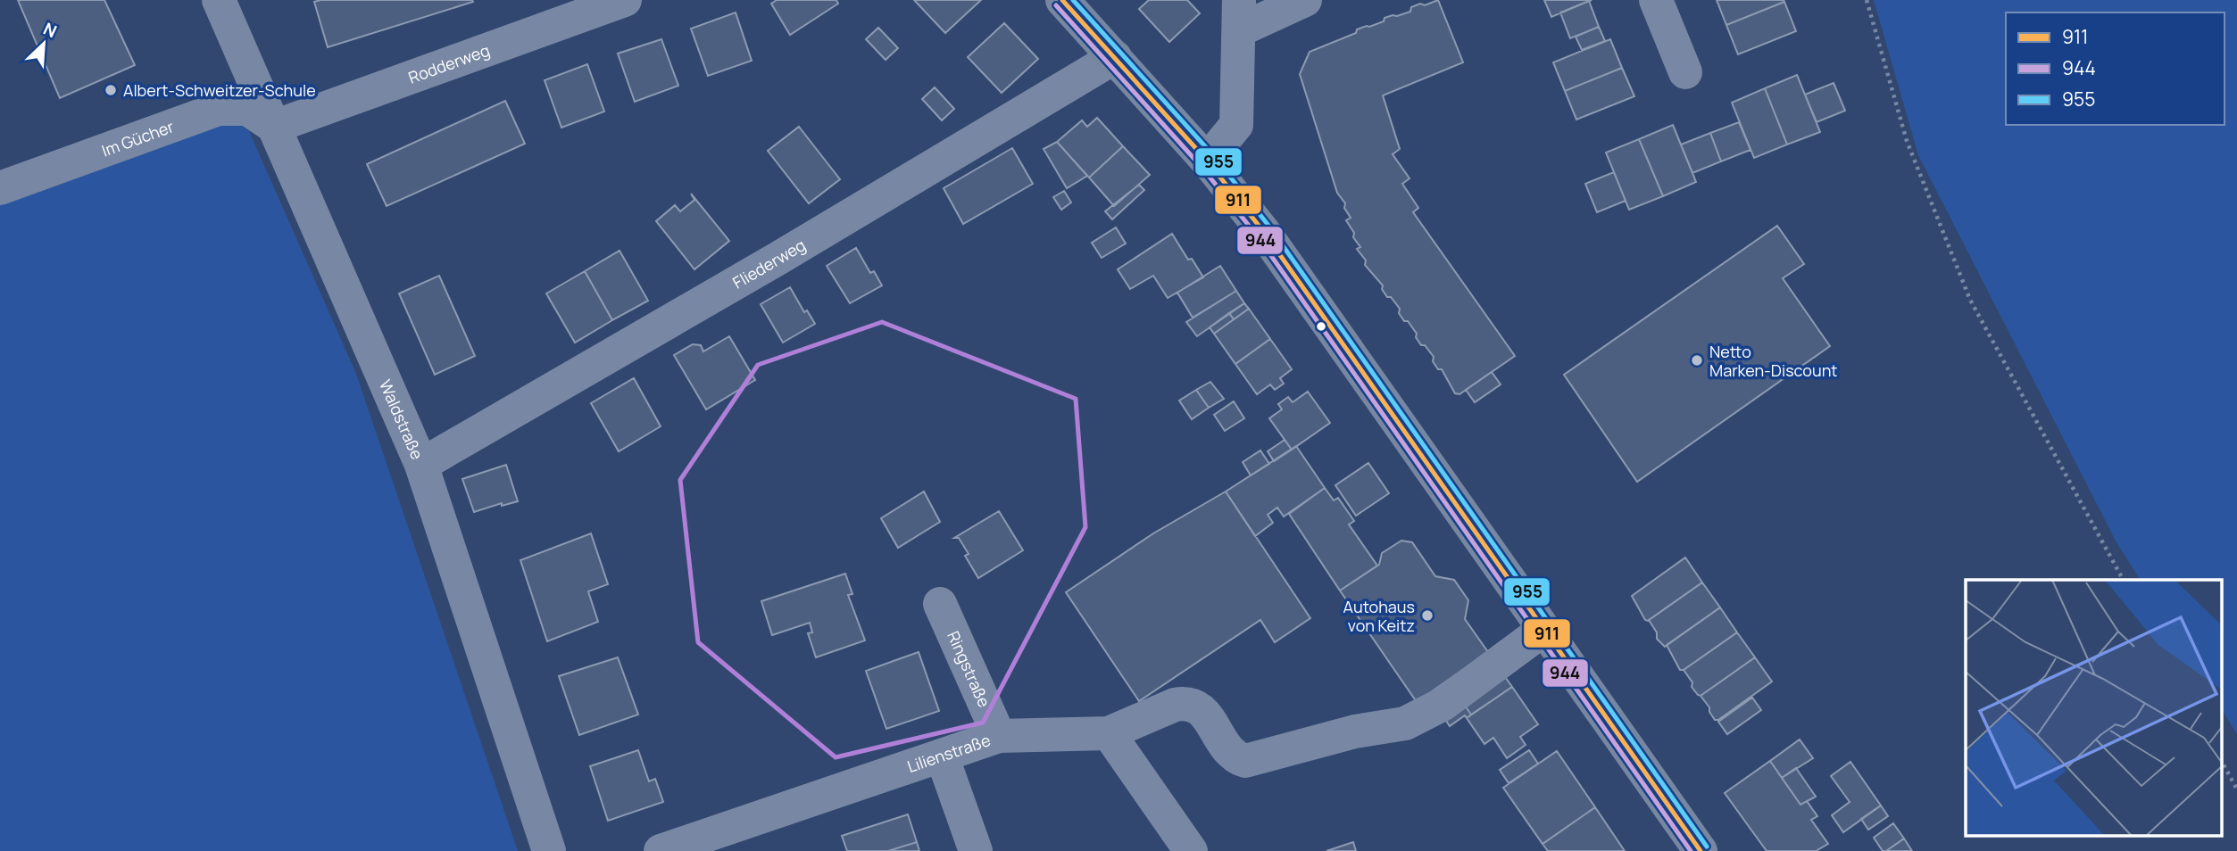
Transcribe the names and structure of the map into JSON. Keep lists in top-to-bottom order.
{
  "streets": {
    "street": [
      "Rodderweg",
      "Im Gücher",
      "Fliederweg",
      "Waldstraße",
      "Ringstraße",
      "Lilienstraße"
    ]
  },
  "crossings": [
    ["Rodderweg", "Im Gücher"],
    ["Rodderweg", "Waldstraße"],
    ["Im Gücher", "Waldstraße"],
    ["Fliederweg", "Waldstraße"],
    ["Ringstraße", "Lilienstraße"]
  ],
  "places": ["Albert-Schweitzer-Schule", "Netto Marken-Discount", "Autohaus von Keitz"],
  "lines": ["transit line 911", "transit line 955", "transit line 944"],
  "legend": ["911", "944", "955"],
  "north": "top right"
}
